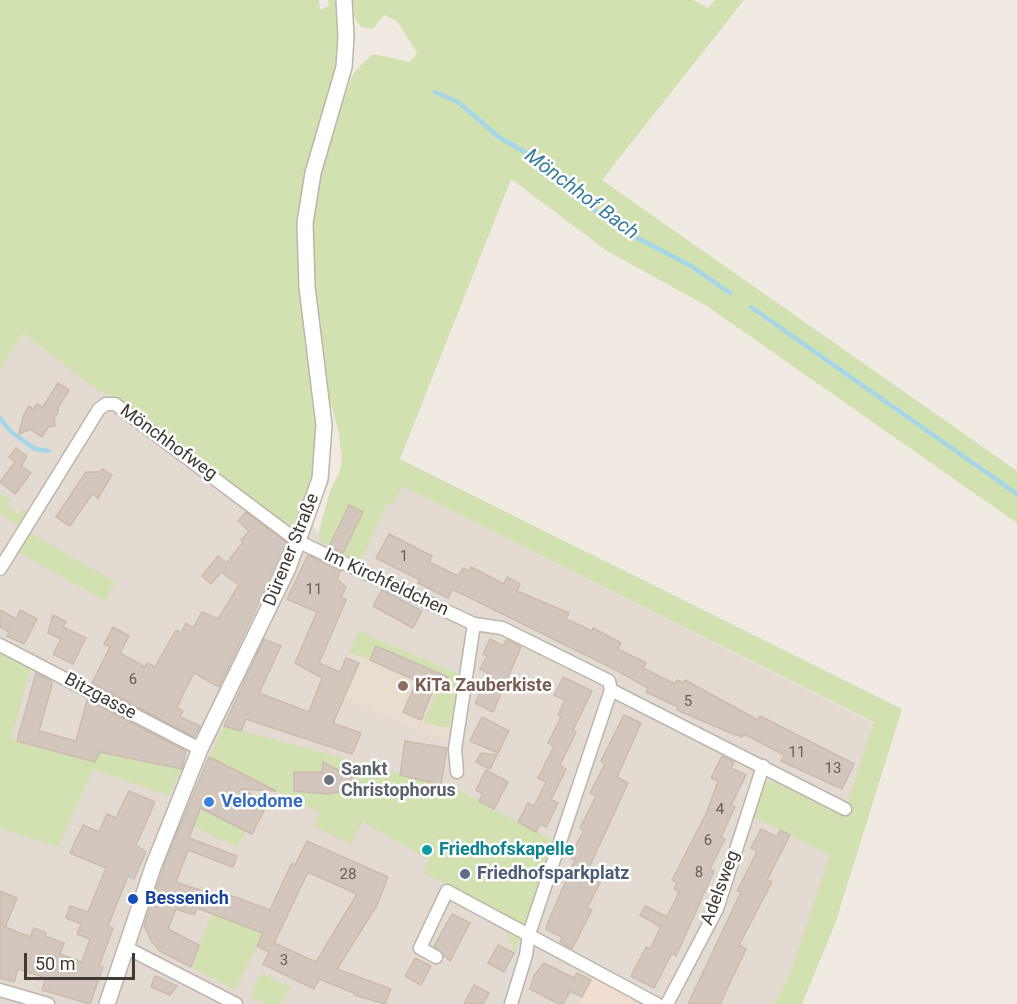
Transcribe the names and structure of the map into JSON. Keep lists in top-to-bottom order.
{
  "streets": {
    "street": [
      "Mönchhofweg",
      "Dürener Straße",
      "Im Kirchfeldchen",
      "Bitzgasse",
      "Adelsweg"
    ]
  },
  "crossings": [
    ["Mönchhofweg", "Dürener Straße"],
    ["Mönchhofweg", "Im Kirchfeldchen"],
    ["Dürener Straße", "Im Kirchfeldchen"],
    ["Dürener Straße", "Bitzgasse"]
  ],
  "water": ["Mönchhof Bach"],
  "places": [
    "KiTa Zauberkiste",
    "Sankt Christophorus",
    "Velodome",
    "Friedhofskapelle",
    "Friedhofsparkplatz",
    "Bessenich"
  ],
  "house_numbers": [
    "1",
    "11",
    "6",
    "5",
    "11",
    "13",
    "4",
    "6",
    "8",
    "28",
    "3"
  ],
  "scale_bar": "50 m"
}
